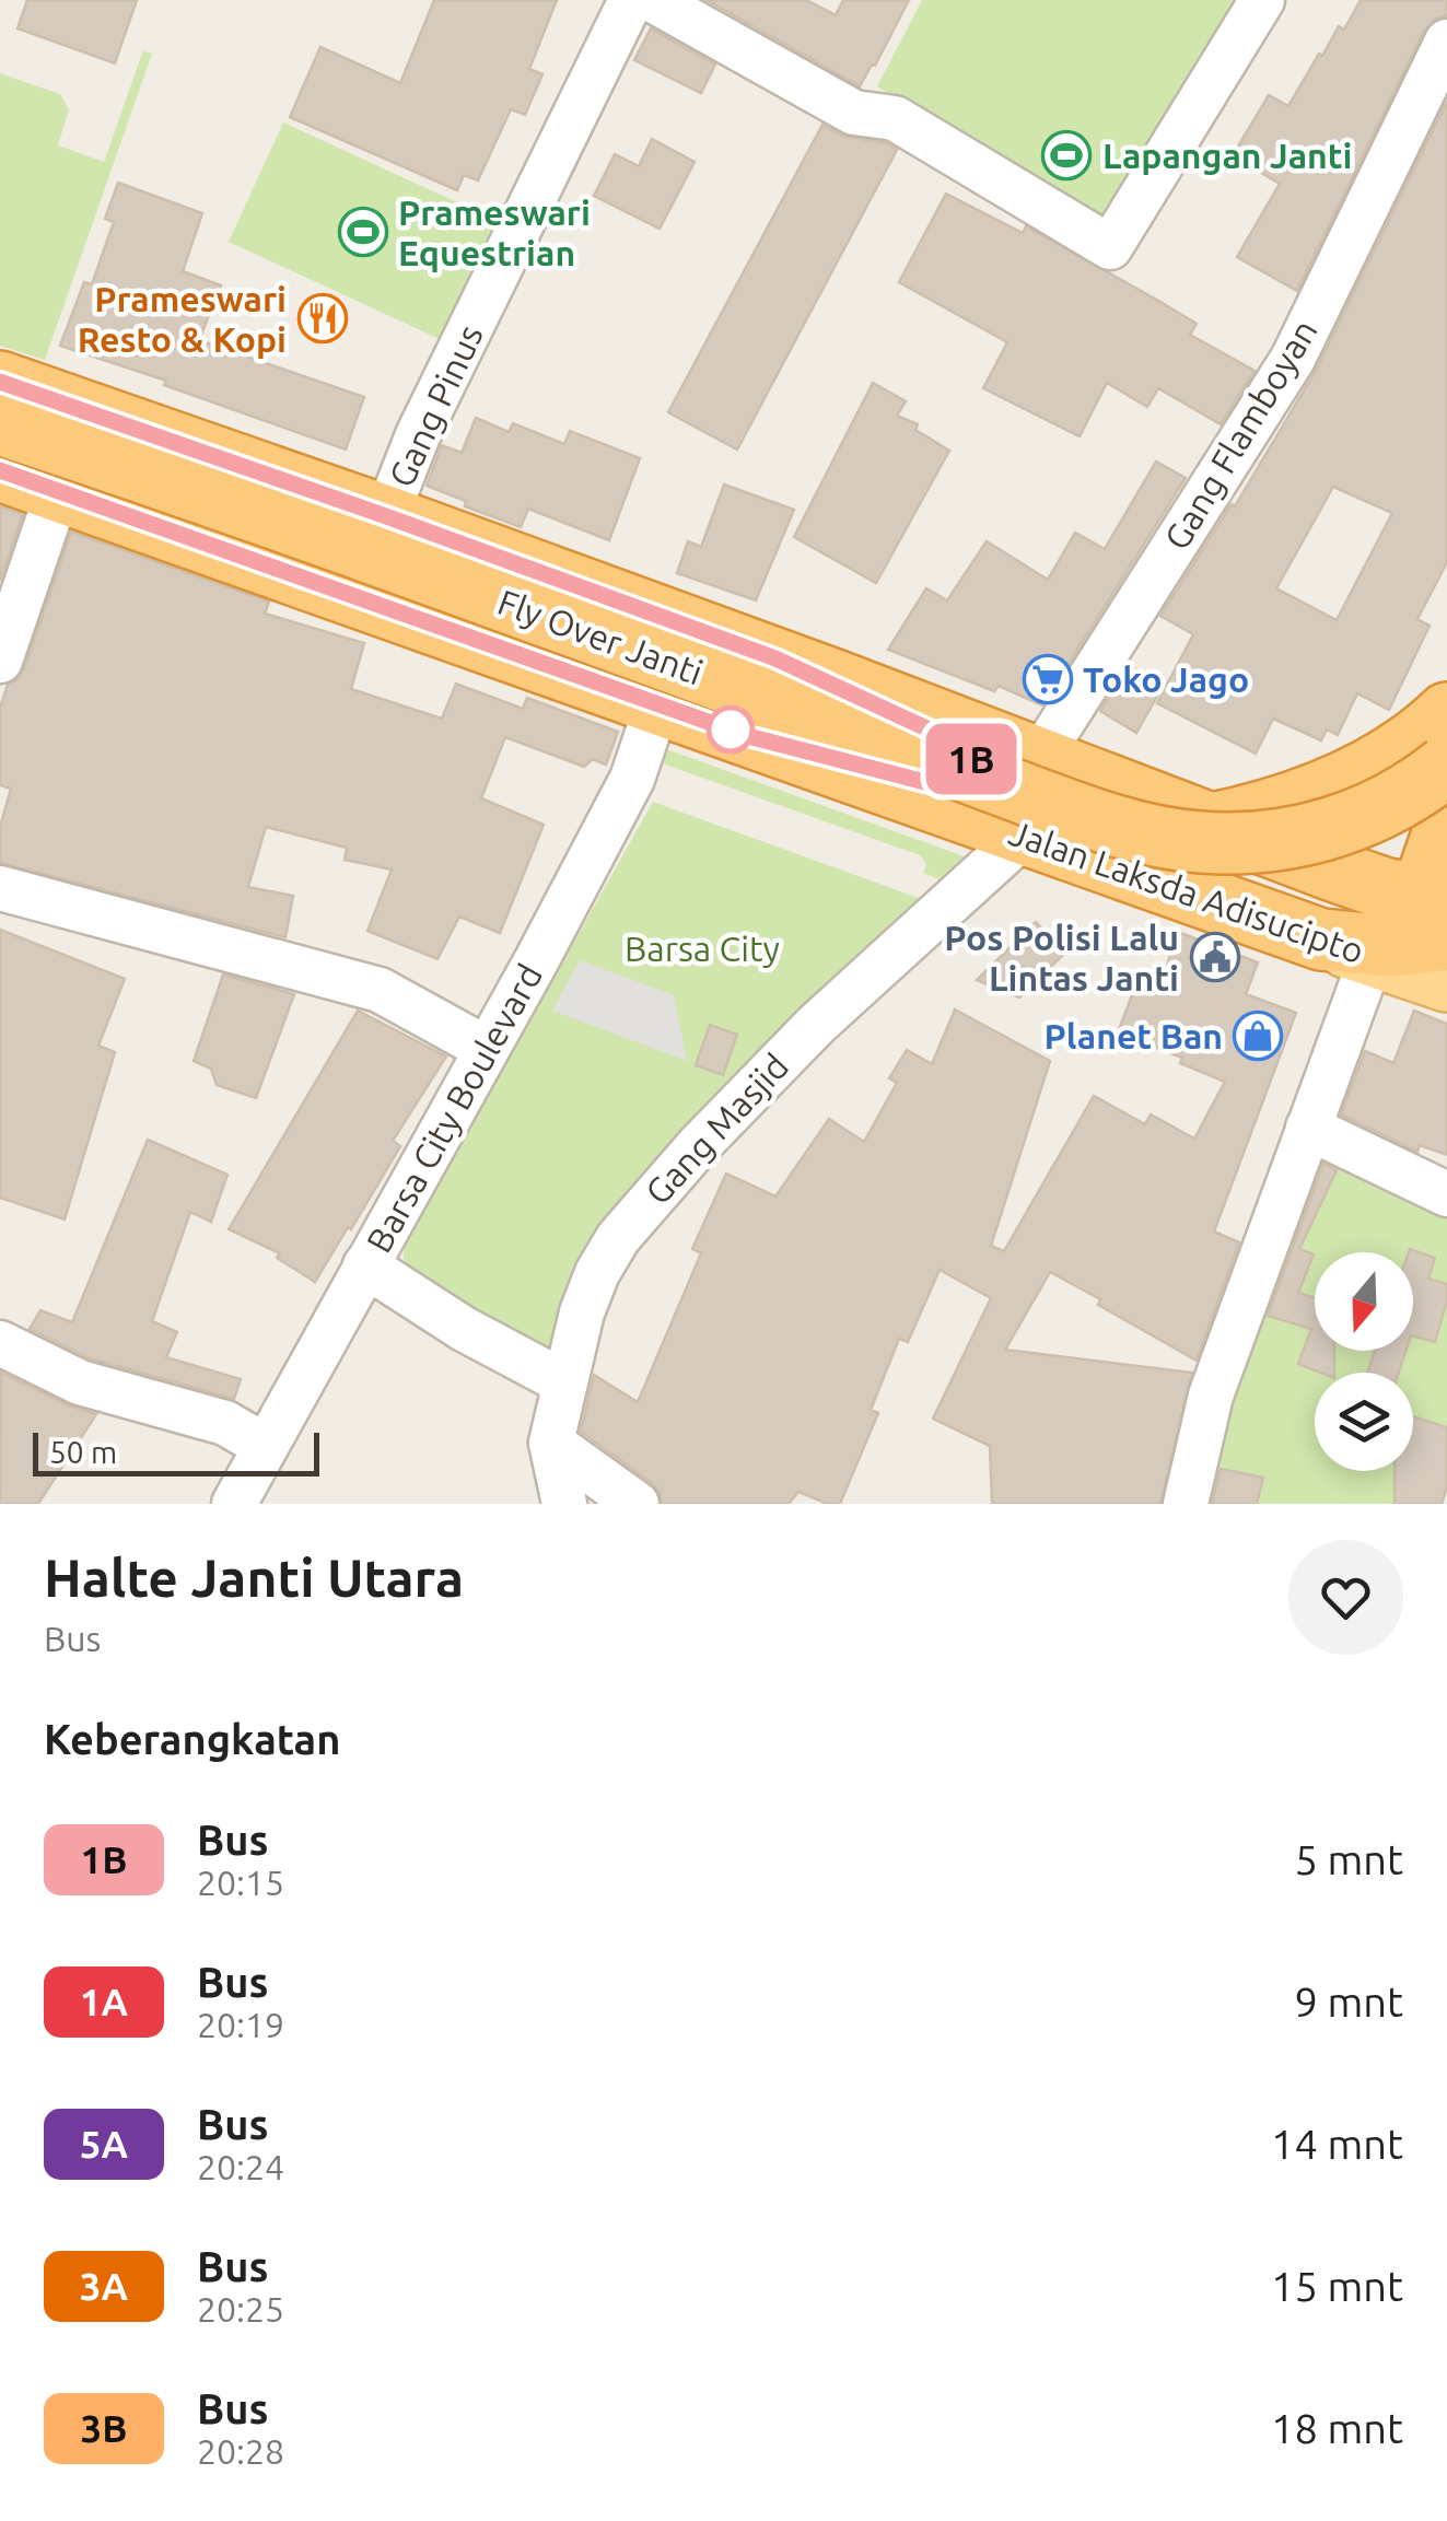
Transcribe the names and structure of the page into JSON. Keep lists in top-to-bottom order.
{
  "streets": {
    "highway": ["Fly Over Janti", "Jalan Laksda Adisucipto"],
    "street": [
      "Gang Pinus",
      "Gang Flamboyan",
      "Barsa City Boulevard",
      "Gang Masjid"
    ]
  },
  "crossings": [
    ["Gang Pinus", "Jalan Laksda Adisucipto"],
    ["Gang Flamboyan", "Jalan Laksda Adisucipto"],
    ["Jalan Laksda Adisucipto", "Barsa City Boulevard"],
    ["Jalan Laksda Adisucipto", "Gang Masjid"]
  ],
  "parks": ["Barsa City"],
  "places": {
    "sports": ["Lapangan Janti", "Prameswari Equestrian"],
    "restaurant": ["Prameswari Resto & Kopi"],
    "supermarket": ["Toko Jago"],
    "public building": ["Pos Polisi Lalu Lintas Janti"],
    "shop": ["Planet Ban"]
  },
  "lines": ["bus line 1B"],
  "scale_bar": "50 m",
  "north": "bottom",
  "page": {
    "on_map": "1B",
    "scale": "50 m",
    "heading": [
      ["Halte Janti Utara", "Bus"],
      "Keberangkatan"
    ],
    "list": [
      {
        "mark": "1B",
        "name": "Bus",
        "note": "20:15",
        "value": "5 mnt"
      },
      {
        "mark": "1A",
        "name": "Bus",
        "note": "20:19",
        "value": "9 mnt"
      },
      {
        "mark": "5A",
        "name": "Bus",
        "note": "20:24",
        "value": "14 mnt"
      },
      {
        "mark": "3A",
        "name": "Bus",
        "note": "20:25",
        "value": "15 mnt"
      },
      {
        "mark": "3B",
        "name": "Bus",
        "note": "20:28",
        "value": "18 mnt"
      }
    ]
  }
}
